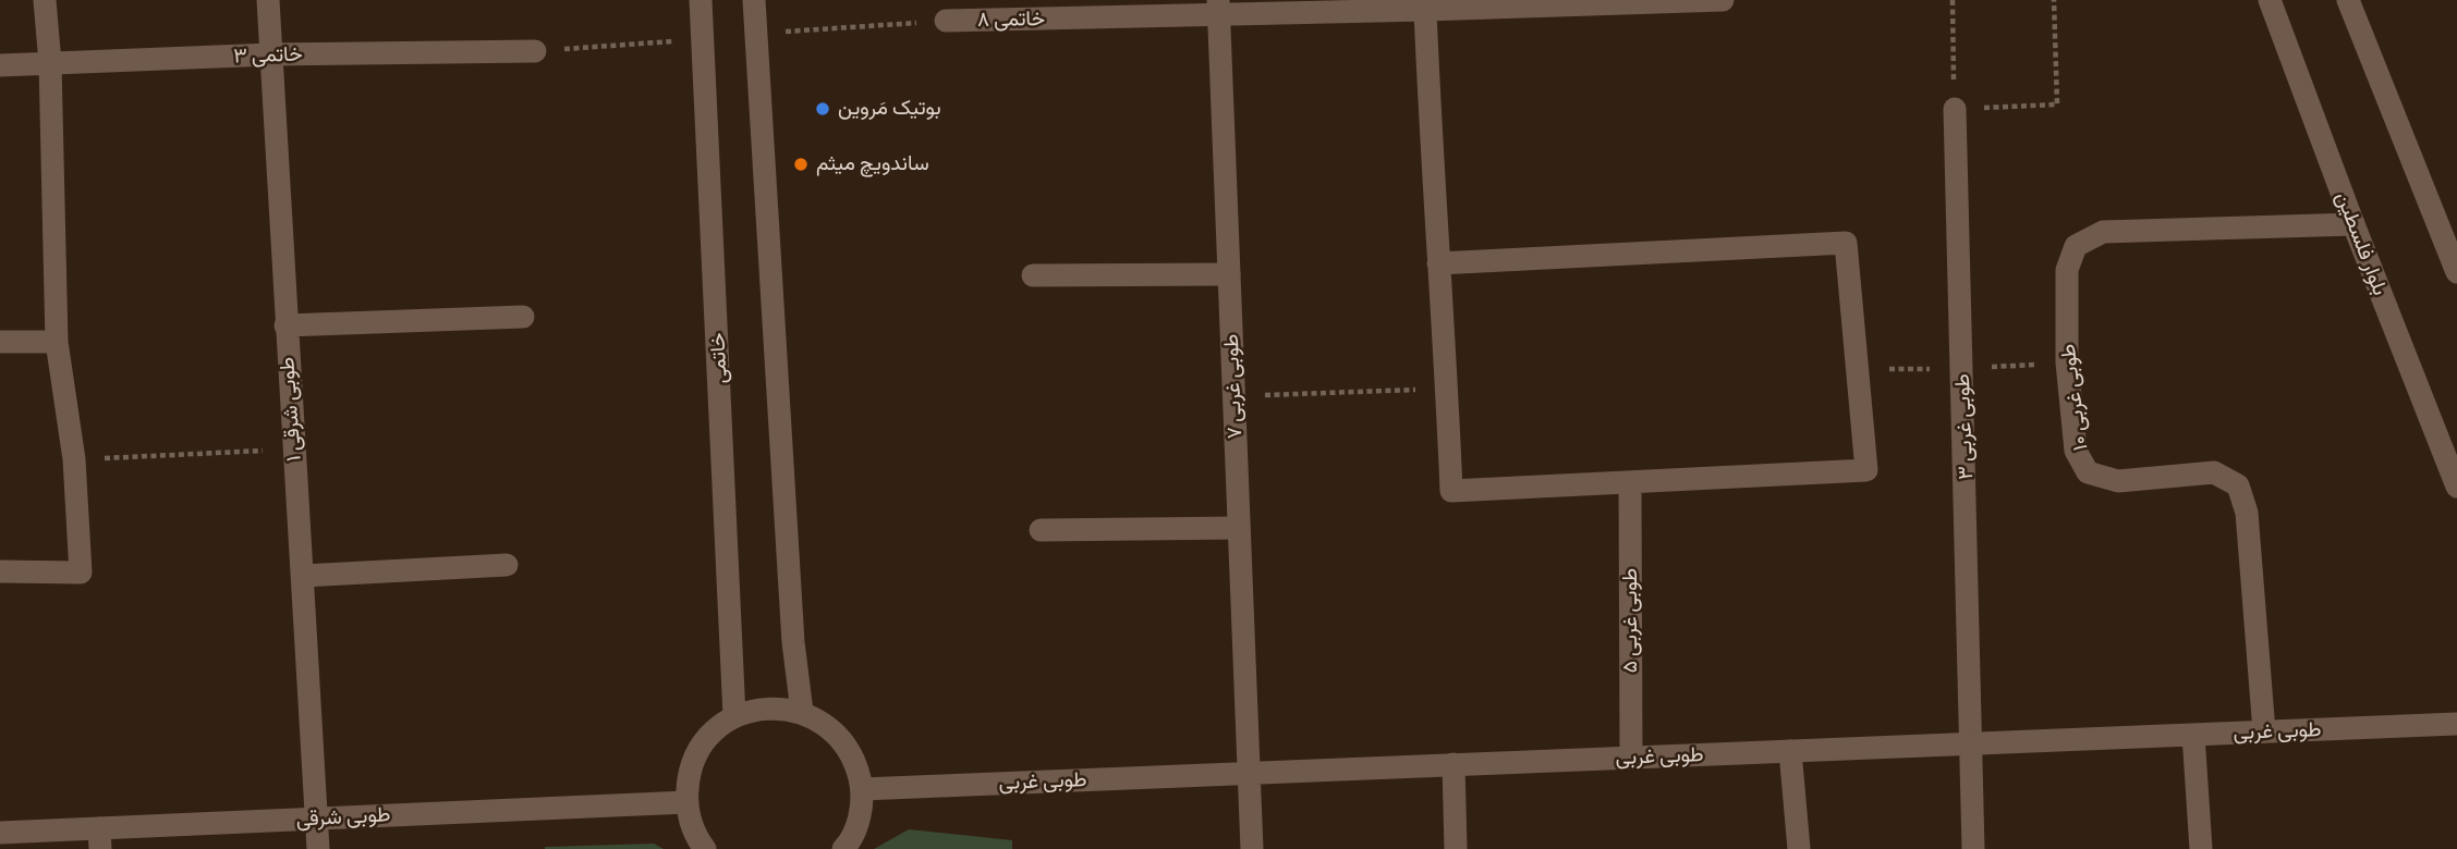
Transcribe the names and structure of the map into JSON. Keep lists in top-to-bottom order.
{
  "streets": {
    "street": [
      "خاتمی ۸",
      "خاتمی ۳",
      "بلوار فلسطین",
      "خاتمی",
      "طوبی غربی ۷",
      "طوبی غربی ۱۰",
      "طوبی شرقی ۱",
      "طوبی غربی ۳",
      "طوبی غربی ۵",
      "طوبی غربی",
      "طوبی شرقی"
    ]
  },
  "crossings": [
    ["خاتمی ۸", "طوبی غربی ۷"],
    ["خاتمی ۳", "طوبی شرقی ۱"],
    ["بلوار فلسطین", "طوبی غربی ۱۰"],
    ["طوبی غربی ۷", "طوبی غربی"],
    ["طوبی غربی ۱۰", "طوبی غربی"],
    ["طوبی شرقی ۱", "طوبی شرقی"],
    ["طوبی غربی ۳", "طوبی غربی"],
    ["طوبی غربی ۵", "طوبی غربی"]
  ],
  "places": ["بوتیک مَروین", "ساندویچ میثم"]
}
